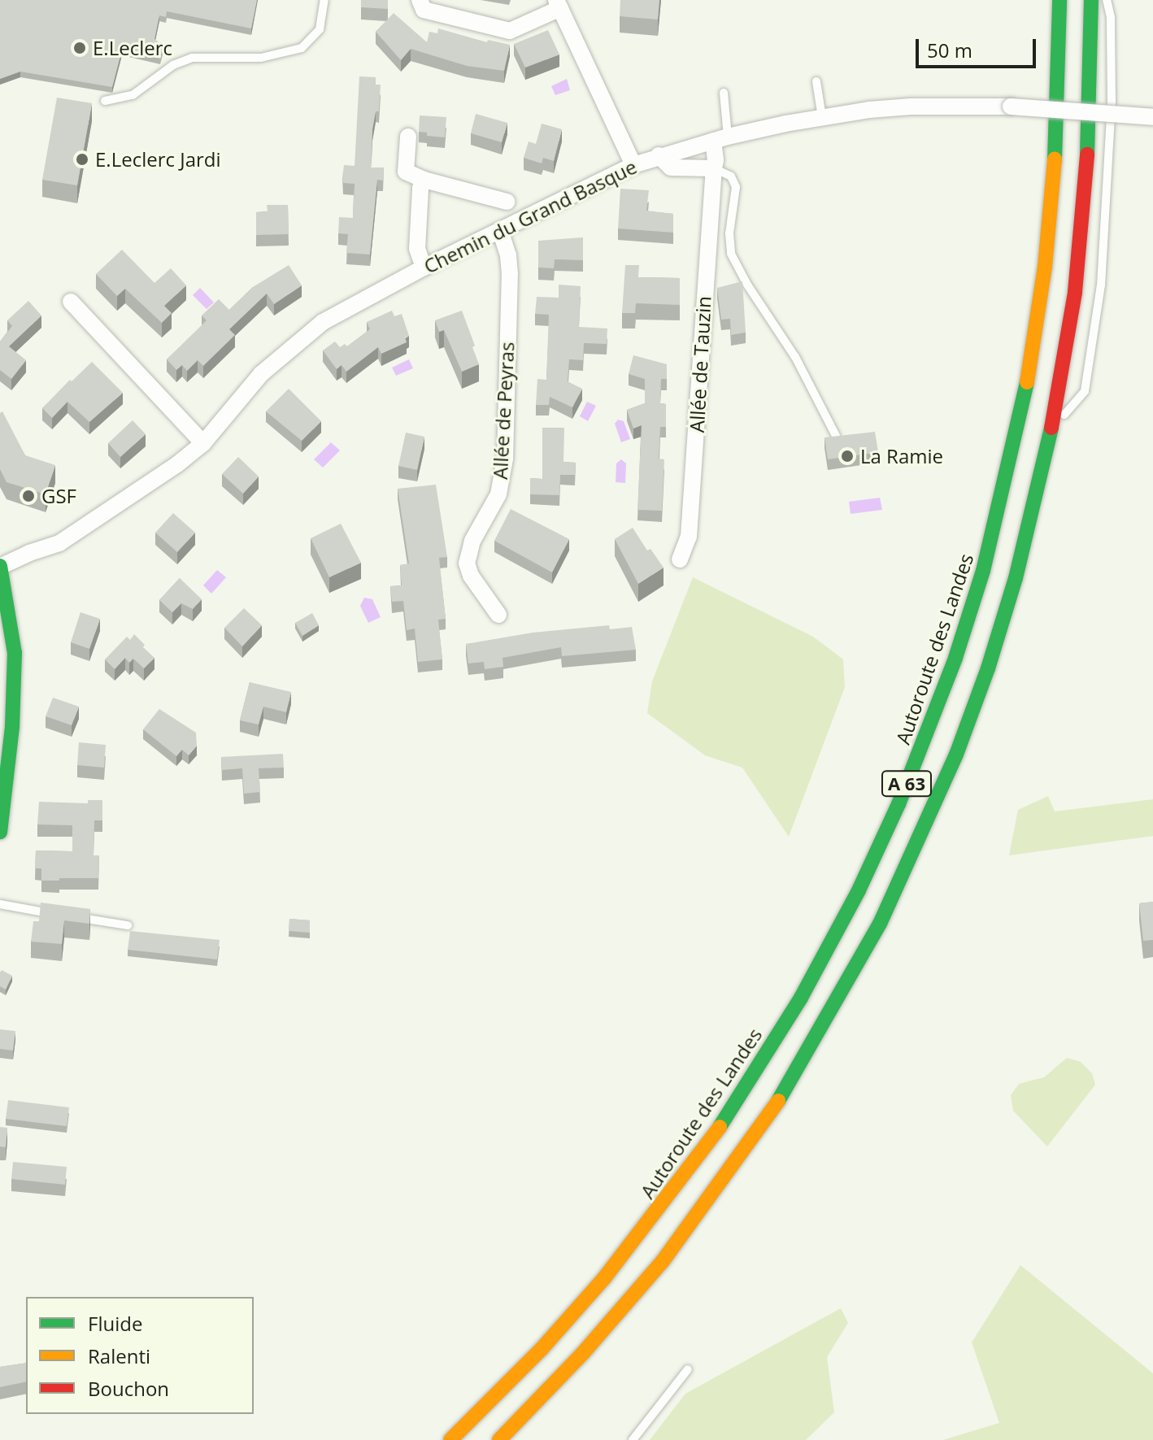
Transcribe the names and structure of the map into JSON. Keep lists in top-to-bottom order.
{
  "streets": {
    "main road": ["Autoroute des Landes", "A 63"],
    "street": ["Chemin du Grand Basque", "Allée de Tauzin", "Allée de Peyras"]
  },
  "crossings": [
    ["Chemin du Grand Basque", "Allée de Tauzin"],
    ["Chemin du Grand Basque", "Allée de Peyras"]
  ],
  "places": [
    "E.Leclerc",
    "E.Leclerc Jardi",
    "La Ramie",
    "GSF"
  ],
  "legend": ["Fluide", "Ralenti", "Bouchon"],
  "scale_bar": "50 m"
}
